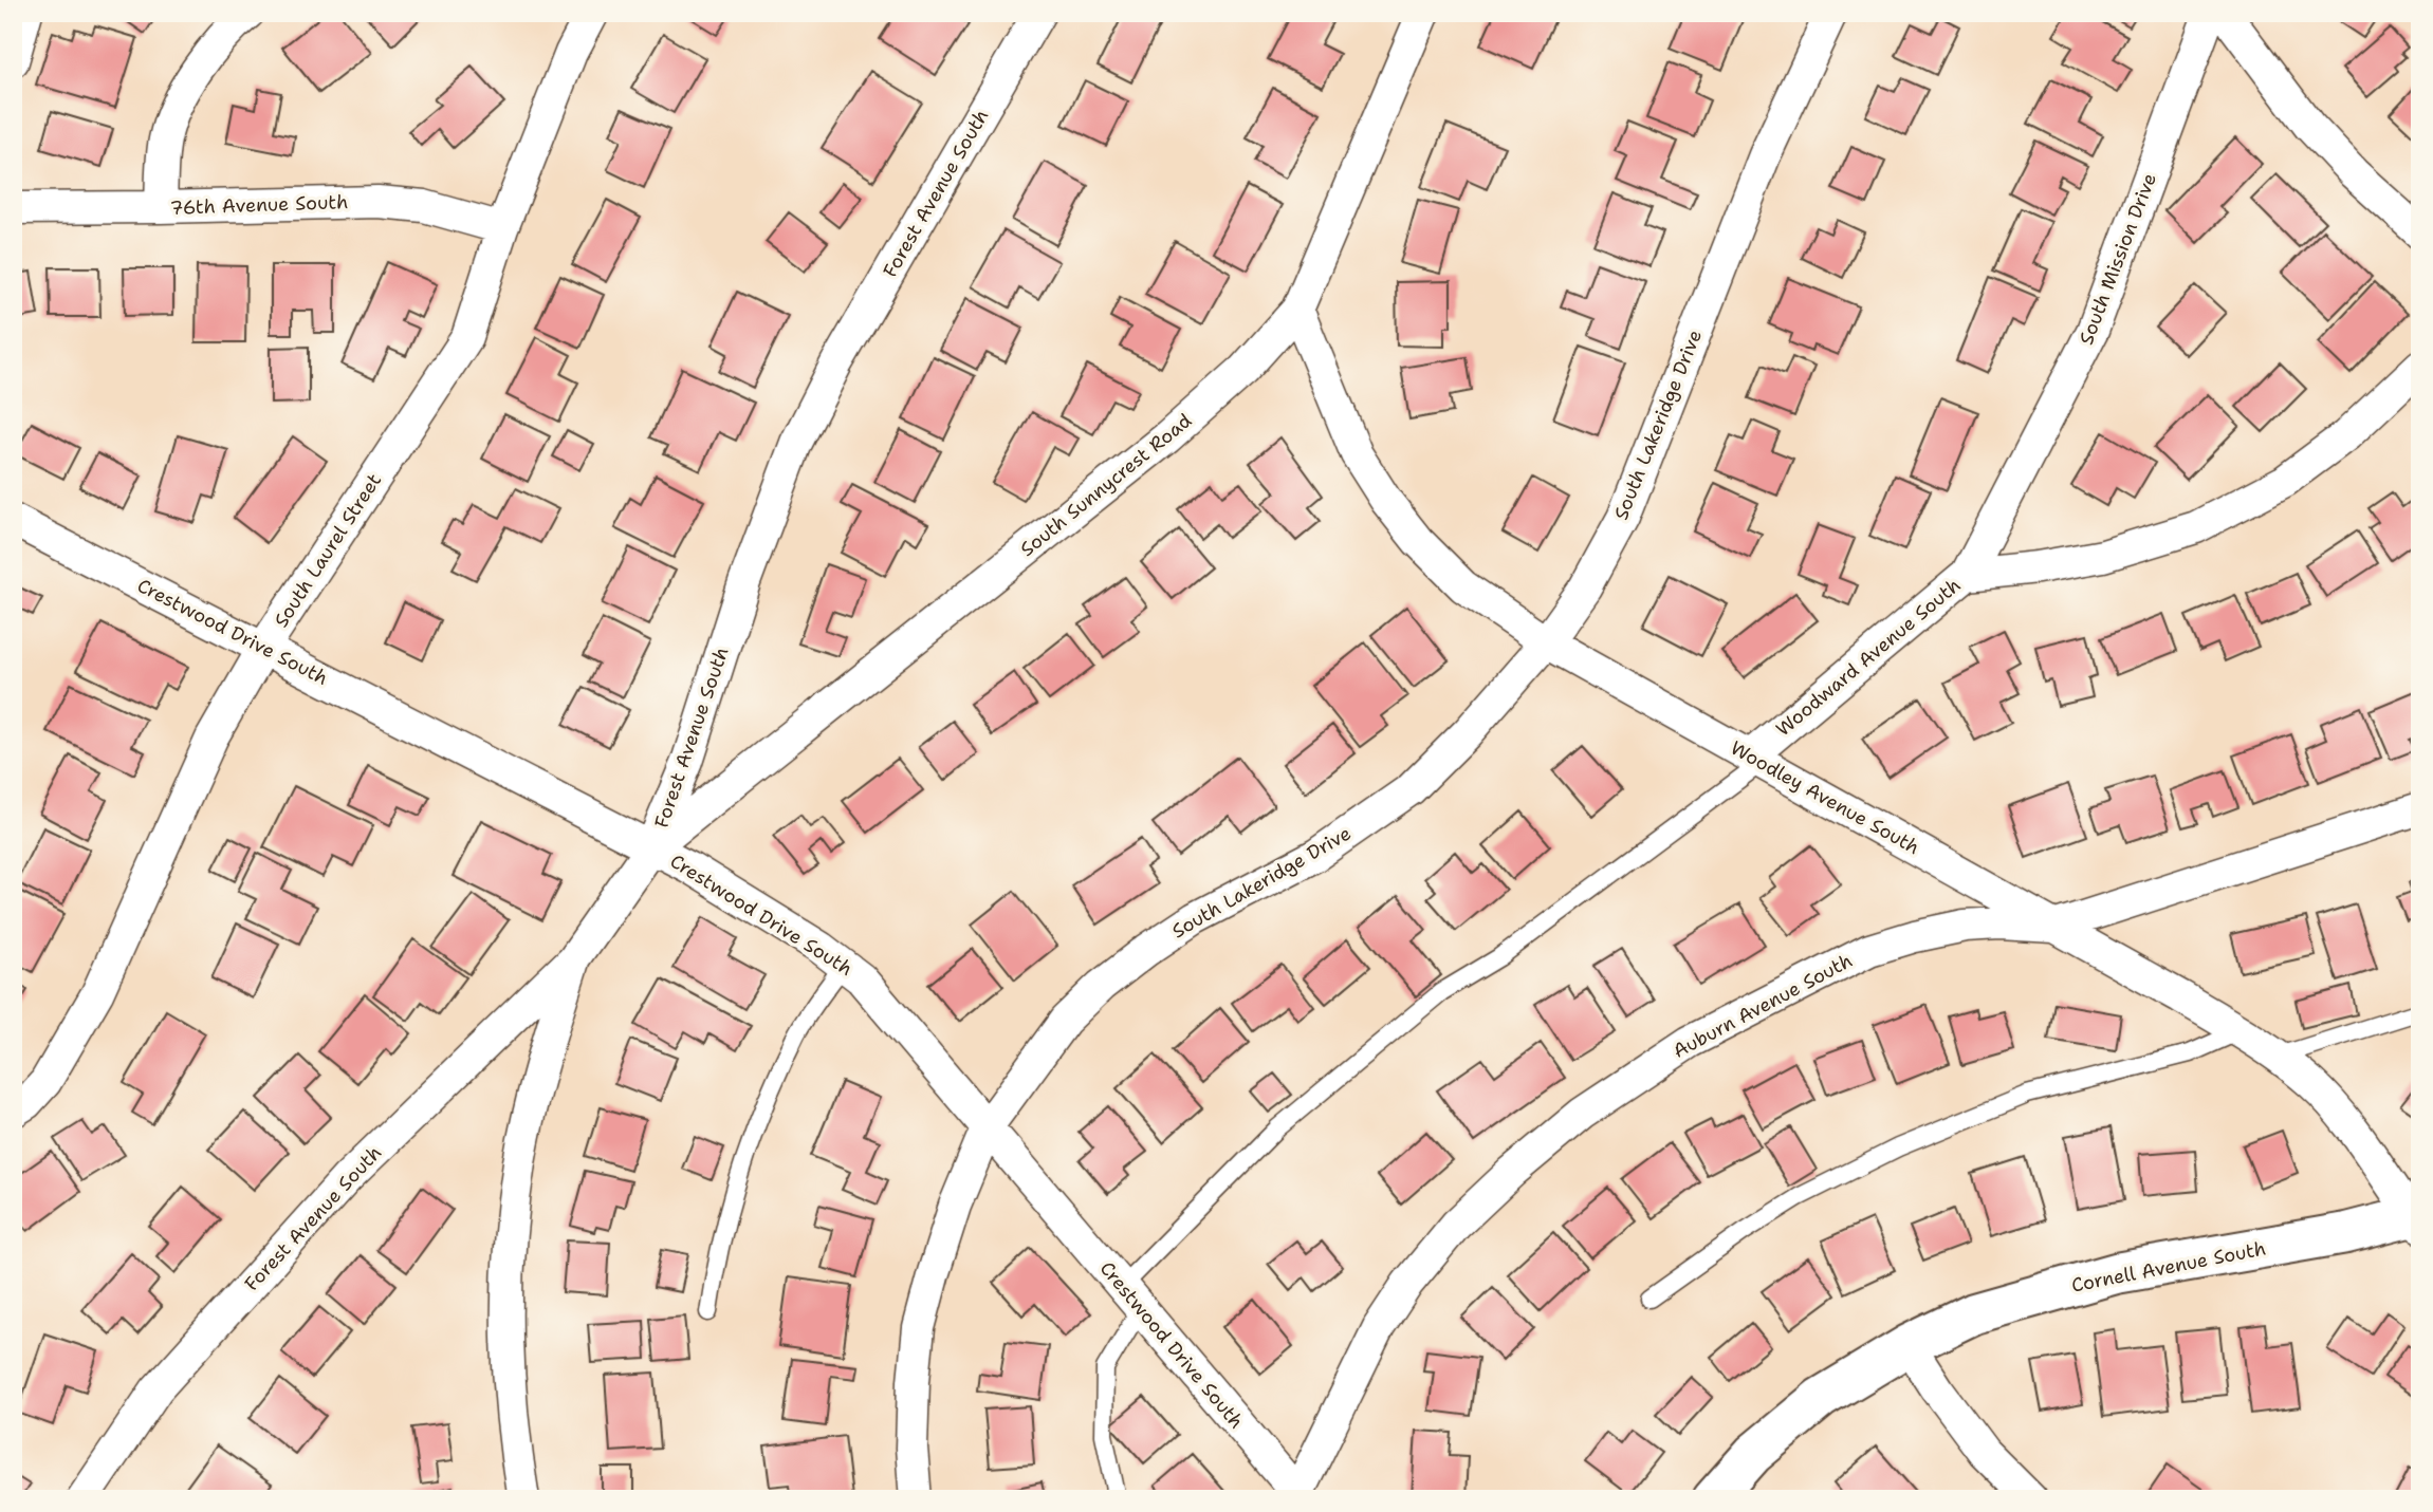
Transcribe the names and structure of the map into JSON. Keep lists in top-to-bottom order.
{
  "streets": {
    "street": [
      "Forest Avenue South",
      "76th Avenue South",
      "South Mission Drive",
      "South Lakeridge Drive",
      "South Sunnycrest Road",
      "South Laurel Street",
      "Crestwood Drive South",
      "Woodward Avenue South",
      "Woodley Avenue South",
      "Auburn Avenue South",
      "Cornell Avenue South"
    ]
  },
  "crossings": [
    ["Forest Avenue South", "South Sunnycrest Road"],
    ["Forest Avenue South", "Crestwood Drive South"],
    ["76th Avenue South", "South Laurel Street"],
    ["South Mission Drive", "Woodward Avenue South"],
    ["South Lakeridge Drive", "Crestwood Drive South"],
    ["South Lakeridge Drive", "Woodley Avenue South"],
    ["South Sunnycrest Road", "Crestwood Drive South"],
    ["South Sunnycrest Road", "Woodley Avenue South"],
    ["South Laurel Street", "Crestwood Drive South"],
    ["Crestwood Drive South", "Auburn Avenue South"],
    ["Woodward Avenue South", "Woodley Avenue South"],
    ["Woodley Avenue South", "Auburn Avenue South"],
    ["Woodley Avenue South", "Cornell Avenue South"]
  ]
}
